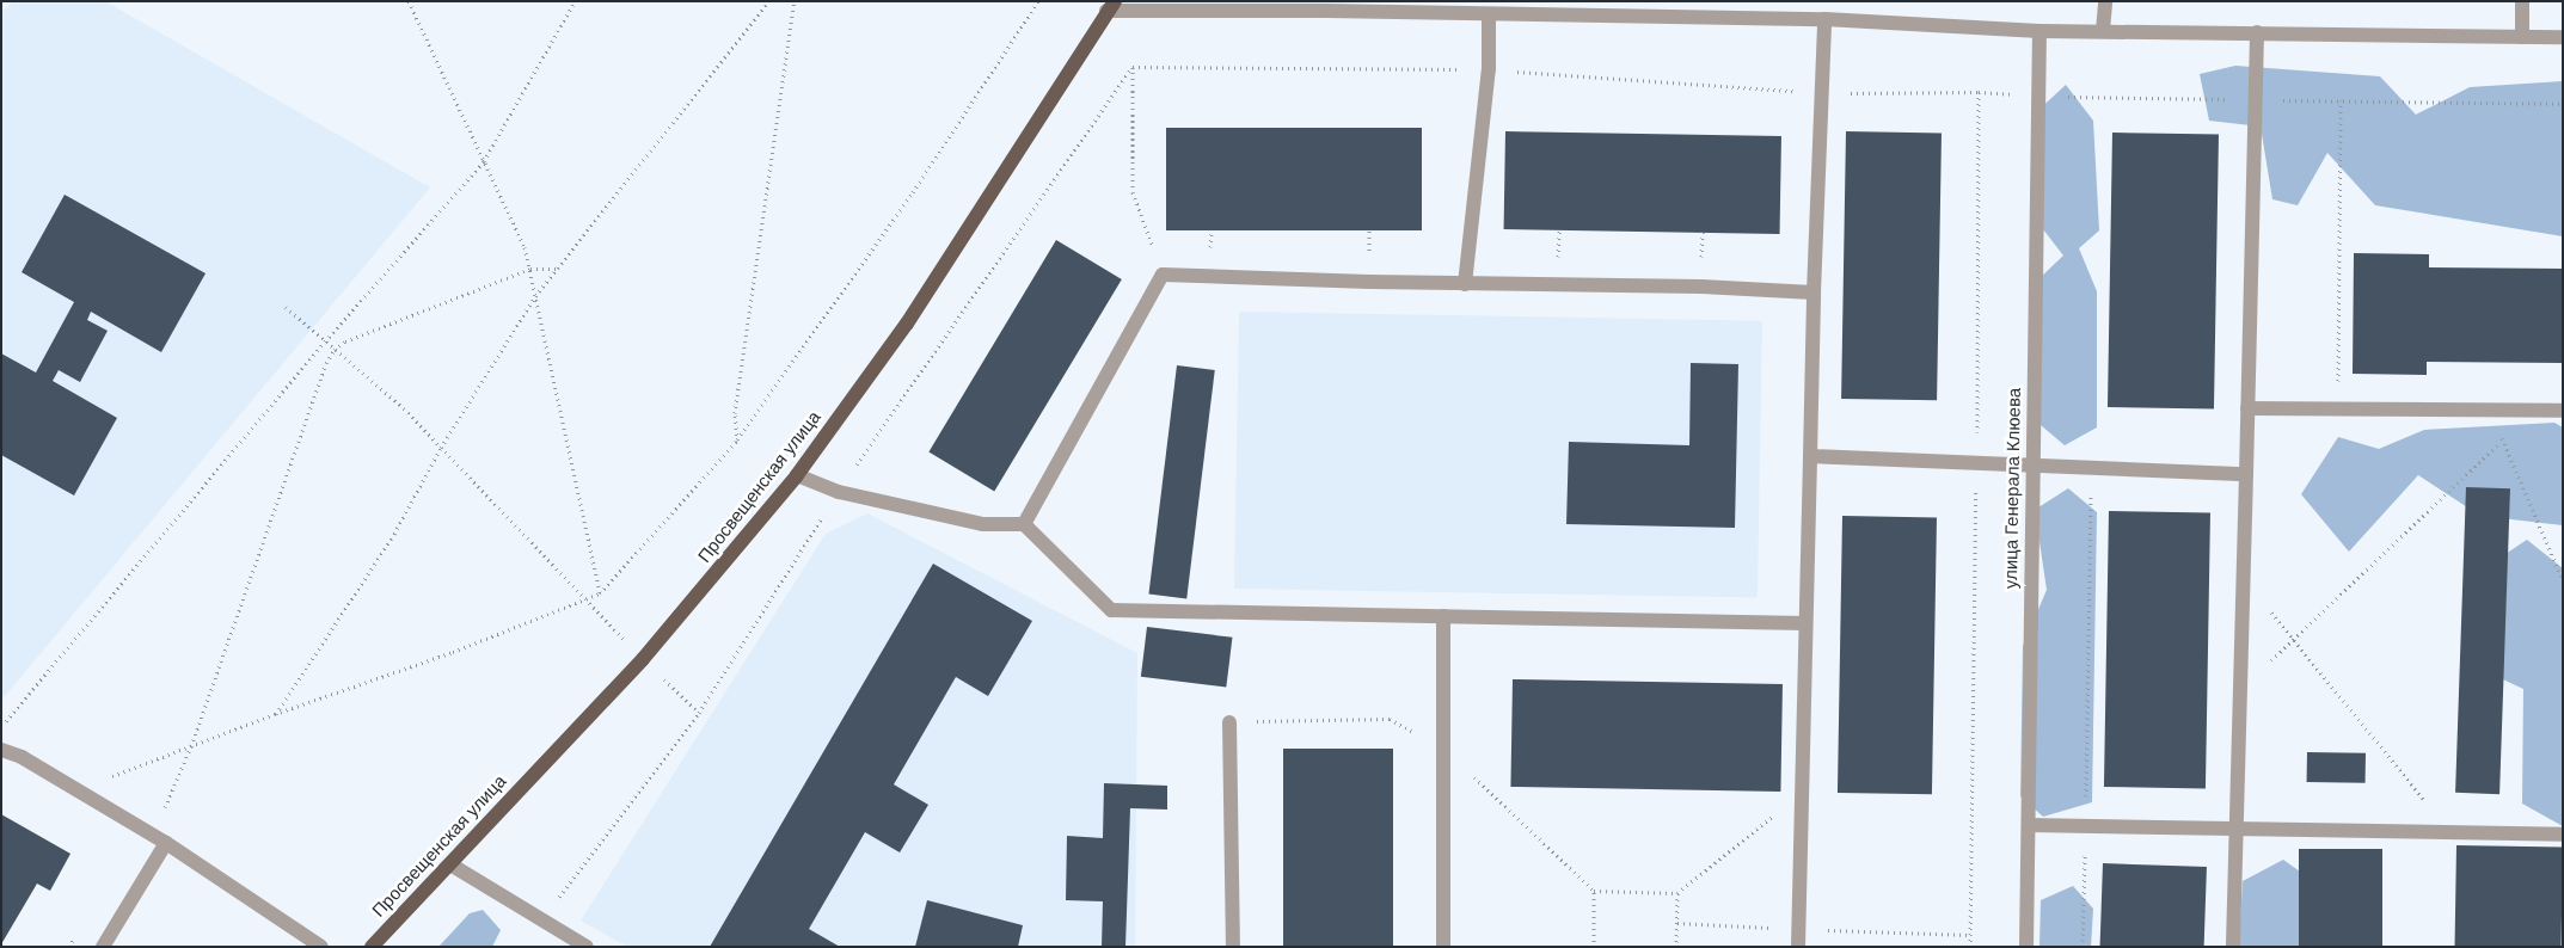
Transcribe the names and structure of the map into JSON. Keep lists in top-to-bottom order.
{
  "streets": {
    "main road": ["Просвещенская улица"],
    "street": ["улица Генерала Клюева"]
  }
}
